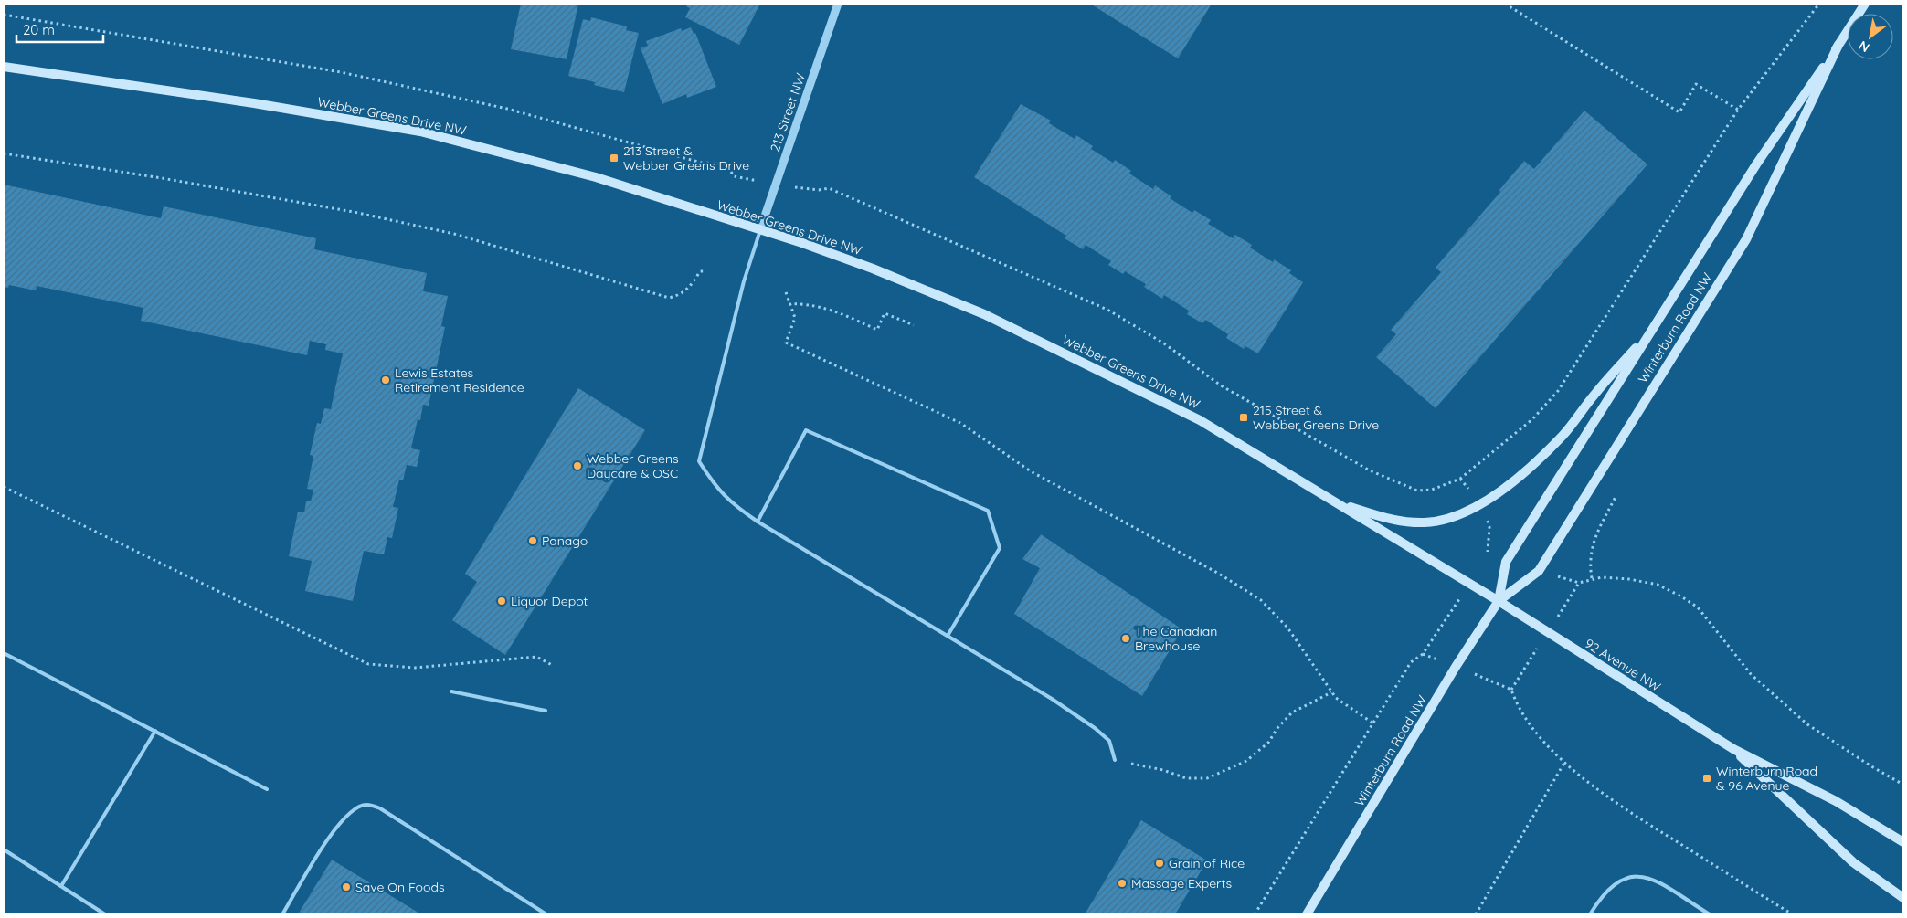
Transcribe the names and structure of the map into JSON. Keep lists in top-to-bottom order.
{
  "streets": {
    "main road": ["Webber Greens Drive NW", "Winterburn Road NW", "92 Avenue NW"],
    "street": ["213 Street NW"]
  },
  "crossings": [
    ["213 Street NW", "Webber Greens Drive NW"],
    ["Webber Greens Drive NW", "Winterburn Road NW"],
    ["Webber Greens Drive NW", "92 Avenue NW"],
    ["Winterburn Road NW", "92 Avenue NW"]
  ],
  "places": {
    "transit": ["213 Street & Webber Greens Drive", "215 Street & Webber Greens Drive", "Winterburn Road & 96 Avenue"],
    "other": [
      "Lewis Estates Retirement Residence",
      "Webber Greens Daycare & OSC",
      "Panago",
      "Liquor Depot",
      "The Canadian Brewhouse",
      "Grain of Rice",
      "Massage Experts",
      "Save On Foods"
    ]
  },
  "scale_bar": "20 m",
  "north": "bottom left"
}
